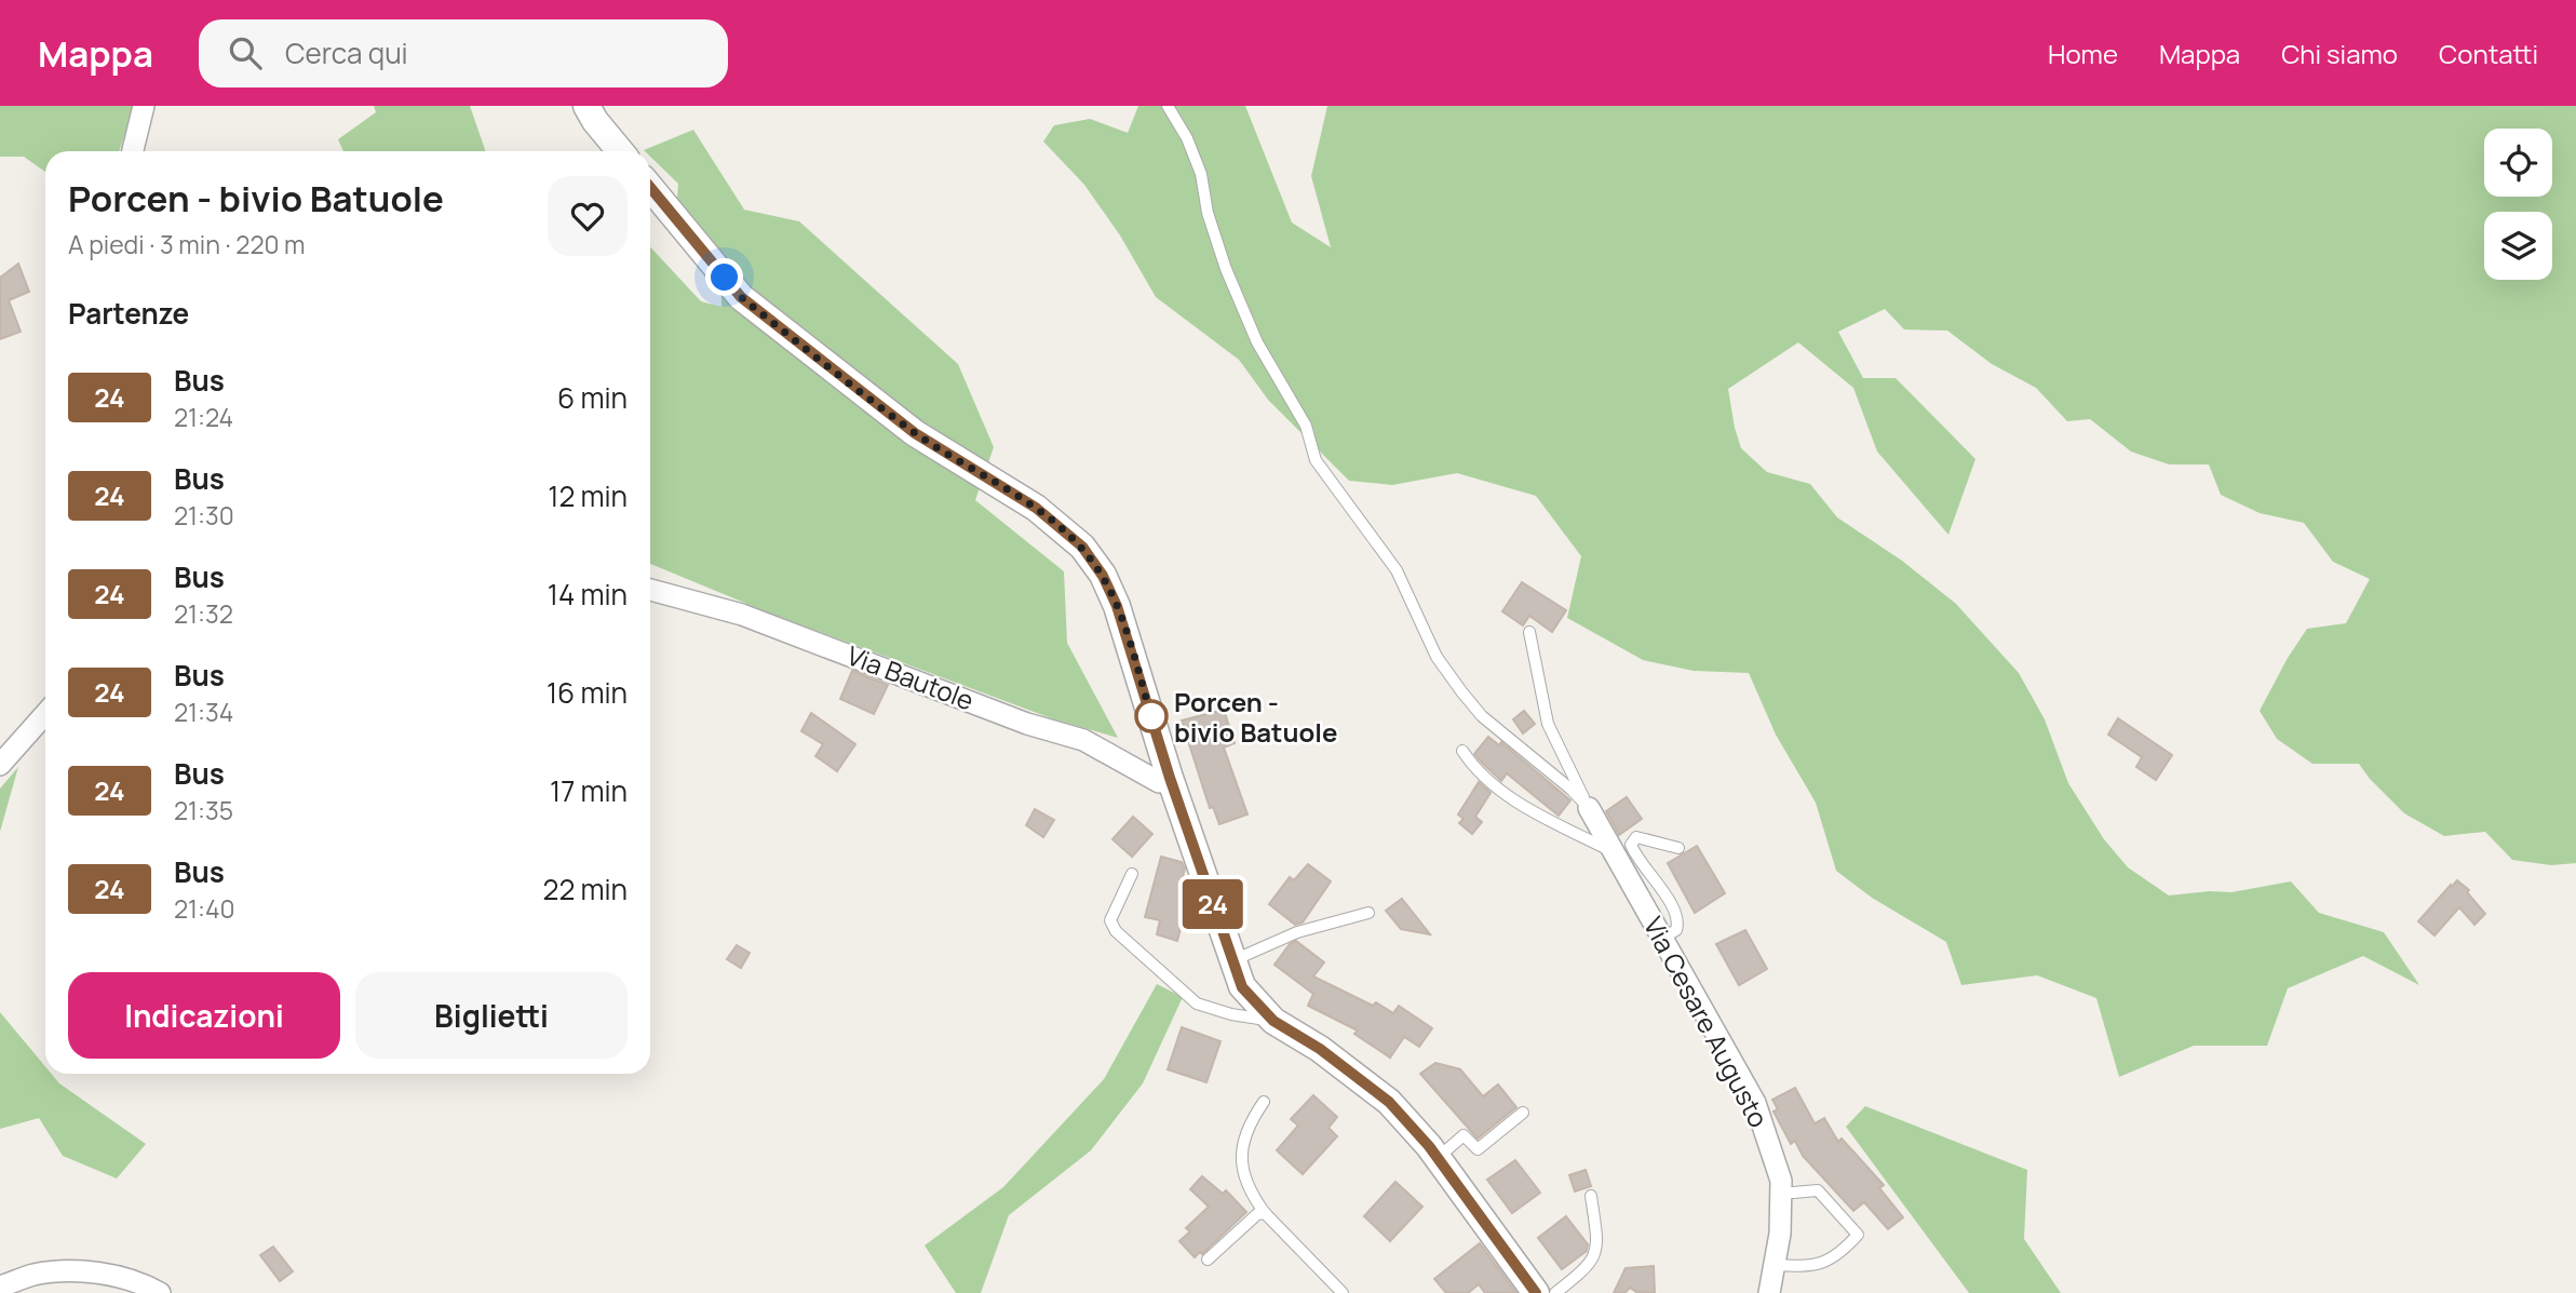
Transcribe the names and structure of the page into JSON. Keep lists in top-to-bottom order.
{
  "streets": {
    "street": ["Via Bautole", "Via Cesare Augusto"]
  },
  "places": ["Porcen - bivio Batuole"],
  "lines": ["bus line 24"],
  "page": {
    "header": "Mappa",
    "search": "Cerca qui",
    "nav": [
      "Home",
      "Mappa",
      "Chi siamo",
      "Contatti"
    ],
    "on_map": "24",
    "heading": [
      ["Porcen - bivio Batuole", "A piedi · 3 min · 220 m"],
      "Partenze"
    ],
    "list": [
      {
        "mark": "24",
        "name": "Bus",
        "note": "21:24",
        "value": "6 min"
      },
      {
        "mark": "24",
        "name": "Bus",
        "note": "21:30",
        "value": "12 min"
      },
      {
        "mark": "24",
        "name": "Bus",
        "note": "21:32",
        "value": "14 min"
      },
      {
        "mark": "24",
        "name": "Bus",
        "note": "21:34",
        "value": "16 min"
      },
      {
        "mark": "24",
        "name": "Bus",
        "note": "21:35",
        "value": "17 min"
      },
      {
        "mark": "24",
        "name": "Bus",
        "note": "21:40",
        "value": "22 min"
      }
    ],
    "buttons": ["Indicazioni", "Biglietti"]
  }
}
